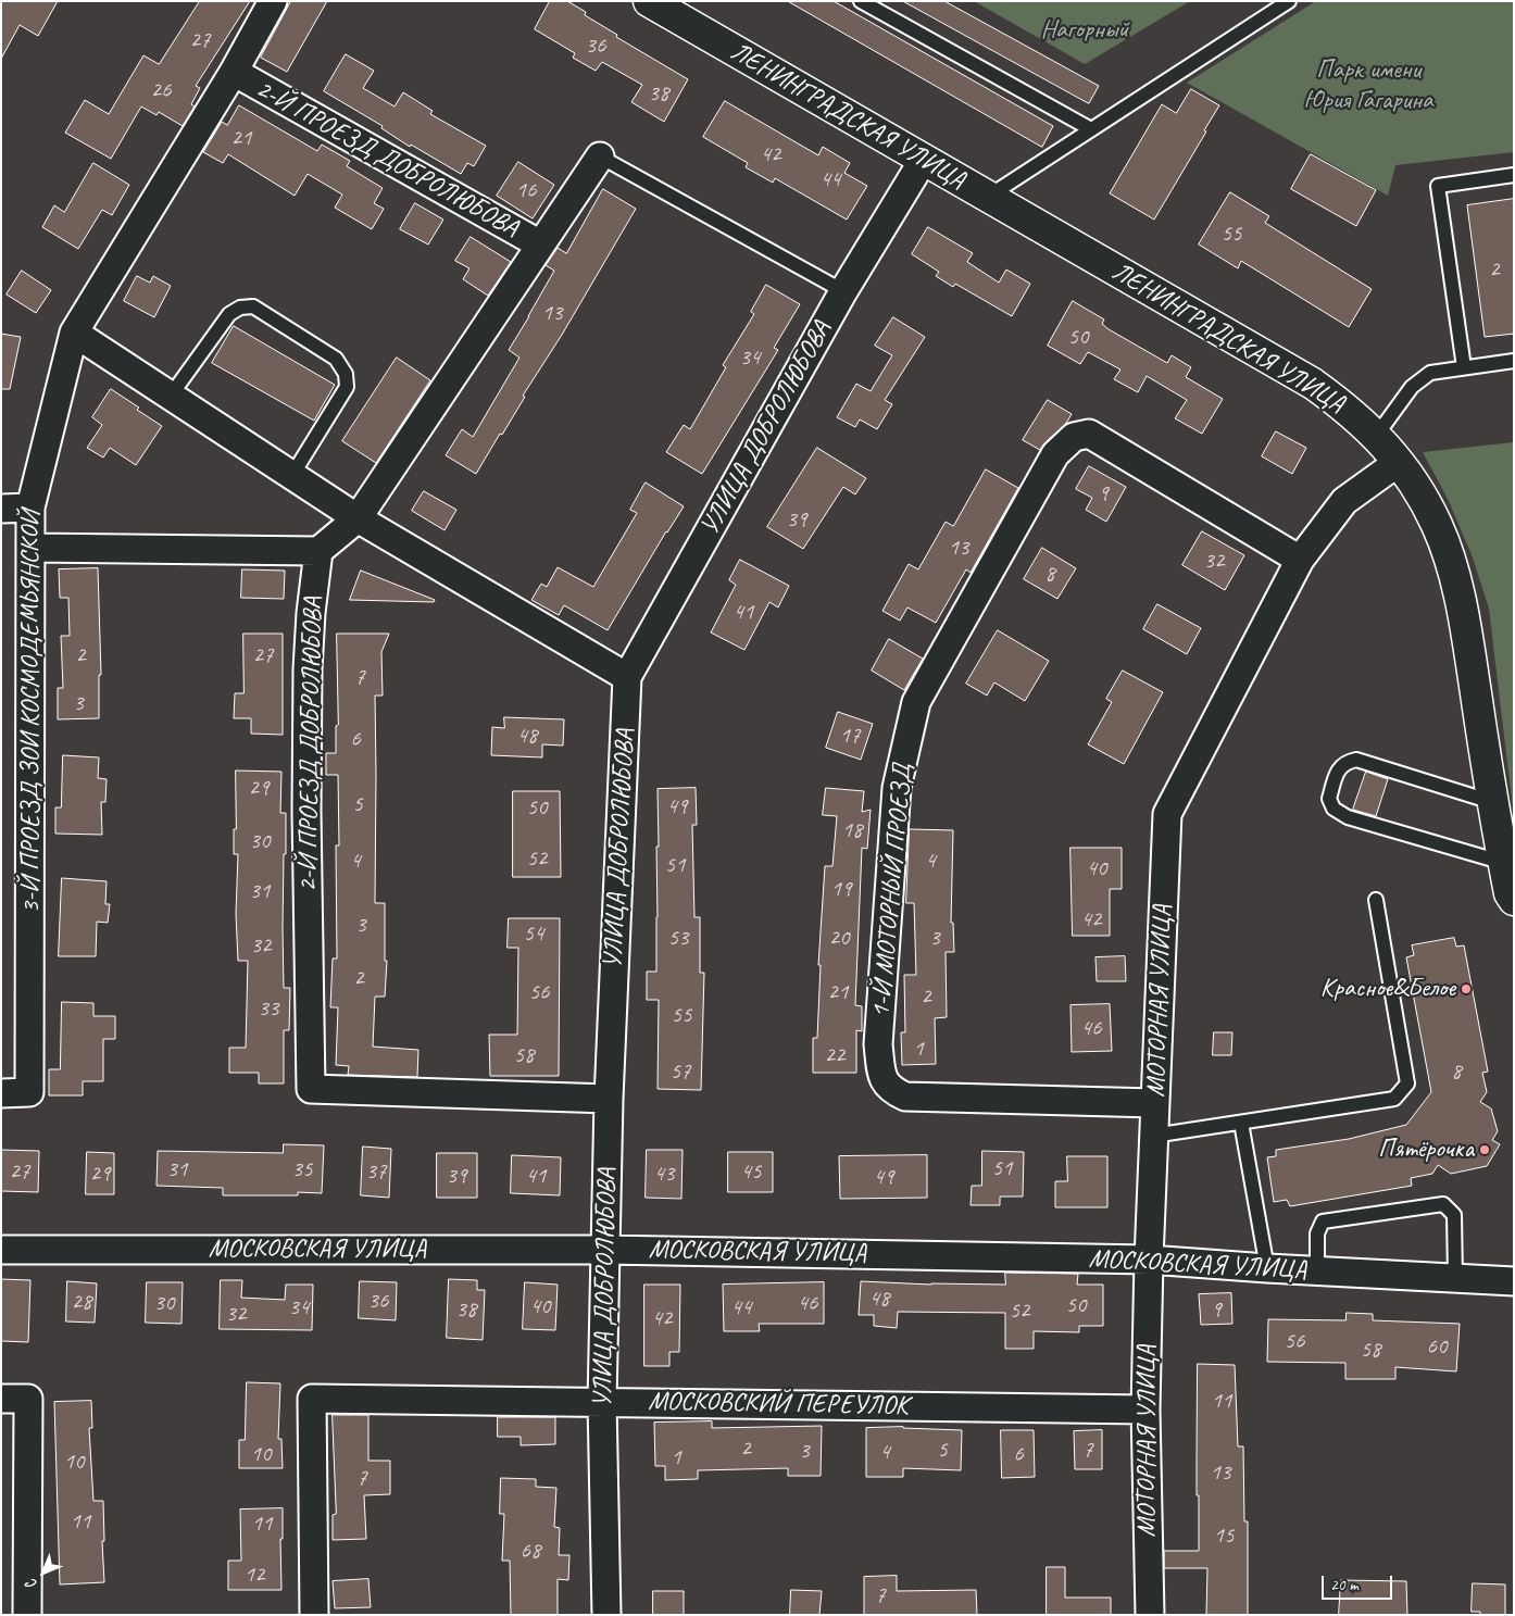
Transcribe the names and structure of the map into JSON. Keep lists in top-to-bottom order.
{
  "streets": {
    "street": [
      "ЛЕНИНГРАДСКАЯ УЛИЦА",
      "2-Й ПРОЕЗД ДОБРОЛЮБОВА",
      "УЛИЦА ДОБРОЛЮБОВА",
      "3-Й ПРОЕЗД ЗОИ КОСМОДЕМЬЯНСКОЙ",
      "1-Й МОТОРНЫЙ ПРОЕЗД",
      "МОТОРНАЯ УЛИЦА",
      "МОСКОВСКАЯ УЛИЦА",
      "МОСКОВСКИЙ ПЕРЕУЛОК"
    ]
  },
  "crossings": [
    ["ЛЕНИНГРАДСКАЯ УЛИЦА", "УЛИЦА ДОБРОЛЮБОВА"],
    ["ЛЕНИНГРАДСКАЯ УЛИЦА", "МОТОРНАЯ УЛИЦА"],
    ["2-Й ПРОЕЗД ДОБРОЛЮБОВА", "УЛИЦА ДОБРОЛЮБОВА"],
    ["2-Й ПРОЕЗД ДОБРОЛЮБОВА", "3-Й ПРОЕЗД ЗОИ КОСМОДЕМЬЯНСКОЙ"],
    ["УЛИЦА ДОБРОЛЮБОВА", "МОСКОВСКАЯ УЛИЦА"],
    ["УЛИЦА ДОБРОЛЮБОВА", "МОСКОВСКИЙ ПЕРЕУЛОК"],
    ["1-Й МОТОРНЫЙ ПРОЕЗД", "МОТОРНАЯ УЛИЦА"],
    ["МОТОРНАЯ УЛИЦА", "МОСКОВСКАЯ УЛИЦА"],
    ["МОТОРНАЯ УЛИЦА", "МОСКОВСКИЙ ПЕРЕУЛОК"]
  ],
  "parks": ["Нагорный", "Парк имени Юрия Гагарина"],
  "places": ["Красное&Белое", "Пятёрочка"],
  "house_numbers": [
    "27",
    "36",
    "26",
    "38",
    "21",
    "42",
    "44",
    "16",
    "55",
    "2",
    "13",
    "50",
    "34",
    "9",
    "39",
    "13",
    "32",
    "8",
    "41",
    "2",
    "27",
    "7",
    "3",
    "48",
    "17",
    "6",
    "29",
    "5",
    "49",
    "50",
    "18",
    "30",
    "52",
    "4",
    "4",
    "51",
    "40",
    "19",
    "31",
    "42",
    "3",
    "54",
    "53",
    "20",
    "3",
    "32",
    "2",
    "56",
    "21",
    "2",
    "33",
    "55",
    "46",
    "1",
    "58",
    "22",
    "57",
    "8",
    "51",
    "31",
    "35",
    "27",
    "37",
    "45",
    "29",
    "43",
    "39",
    "41",
    "49",
    "48",
    "36",
    "28",
    "30",
    "46",
    "50",
    "40",
    "34",
    "44",
    "38",
    "9",
    "52",
    "32",
    "42",
    "56",
    "60",
    "58",
    "11",
    "2",
    "5",
    "7",
    "3",
    "4",
    "10",
    "6",
    "1",
    "10",
    "13",
    "7",
    "11",
    "11",
    "15",
    "68",
    "12",
    "7"
  ],
  "scale_bar": "20 m",
  "north": "bottom left"
}
